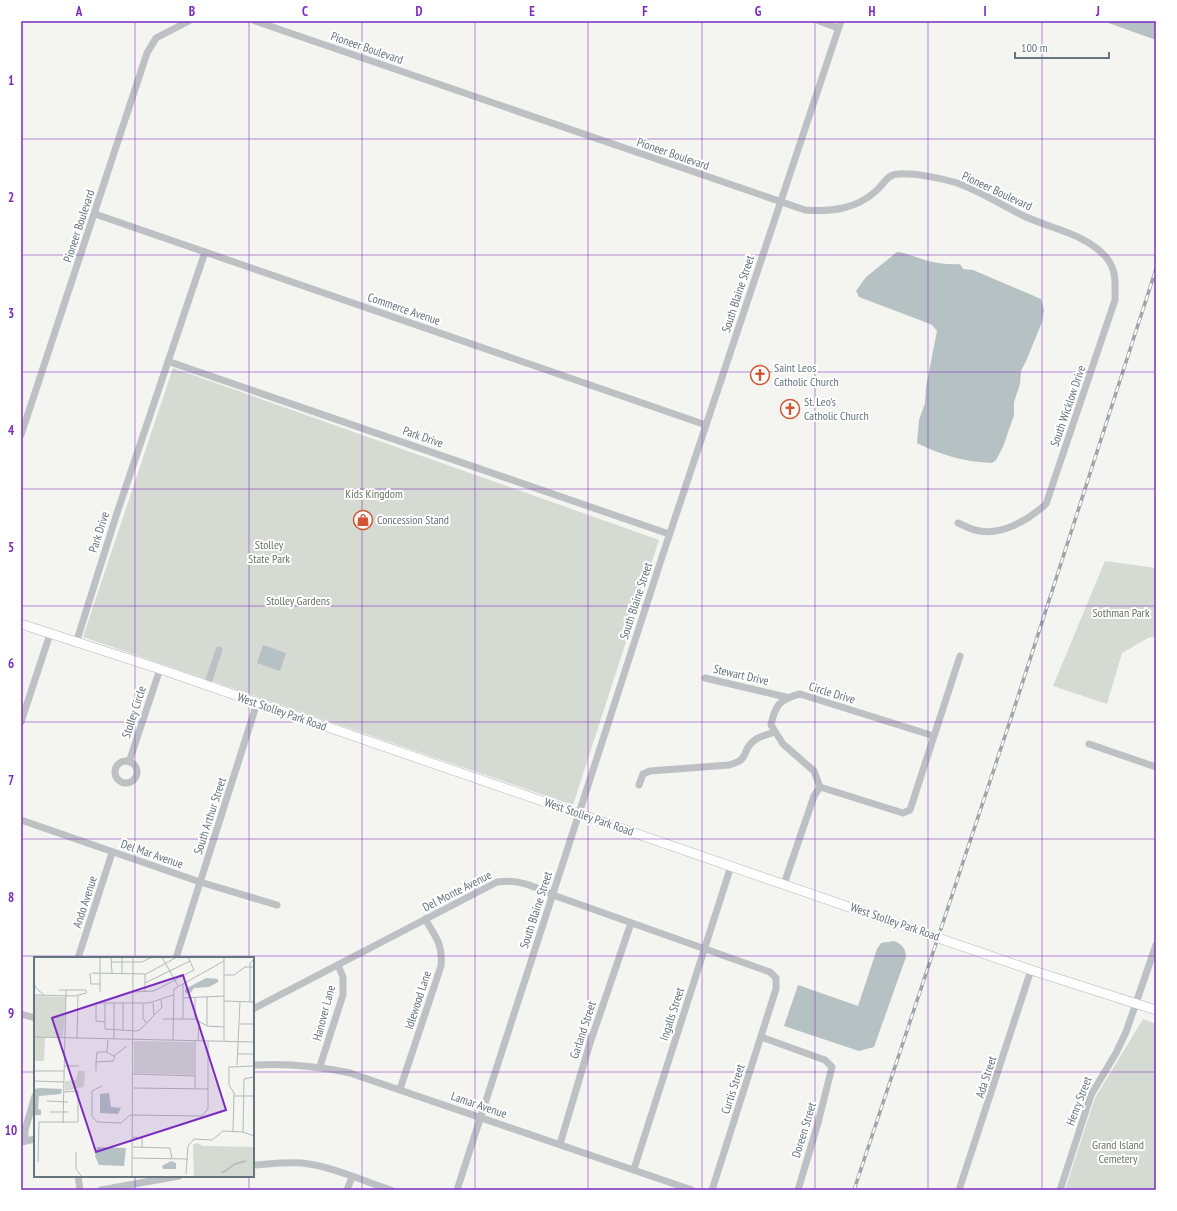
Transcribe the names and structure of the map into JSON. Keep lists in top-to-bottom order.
{
  "streets": {
    "main road": ["West Stolley Park Road"],
    "street": [
      "Pioneer Boulevard",
      "South Blaine Street",
      "Commerce Avenue",
      "South Wicklow Drive",
      "Park Drive",
      "Stewart Drive",
      "Circle Drive",
      "Stolley Circle",
      "South Arthur Street",
      "Del Mar Avenue",
      "Del Monte Avenue",
      "Ando Avenue",
      "Idlewood Lane",
      "Hanover Lane",
      "Ingalls Street",
      "Garland Street",
      "Ada Street",
      "Curtis Street",
      "Henry Street",
      "Lamar Avenue",
      "Doreen Street"
    ]
  },
  "crossings": [
    ["Pioneer Boulevard", "South Blaine Street"],
    ["Pioneer Boulevard", "Commerce Avenue"],
    ["Pioneer Boulevard", "South Wicklow Drive"],
    ["South Blaine Street", "Commerce Avenue"],
    ["South Blaine Street", "Park Drive"],
    ["South Blaine Street", "West Stolley Park Road"],
    ["South Blaine Street", "Del Monte Avenue"],
    ["South Blaine Street", "Lamar Avenue"],
    ["Commerce Avenue", "Park Drive"],
    ["Park Drive", "West Stolley Park Road"],
    ["Stewart Drive", "Circle Drive"],
    ["Stolley Circle", "West Stolley Park Road"],
    ["West Stolley Park Road", "South Arthur Street"],
    ["West Stolley Park Road", "Ingalls Street"],
    ["West Stolley Park Road", "Ada Street"],
    ["West Stolley Park Road", "Henry Street"],
    ["South Arthur Street", "Del Mar Avenue"],
    ["Del Mar Avenue", "Ando Avenue"],
    ["Del Monte Avenue", "Idlewood Lane"],
    ["Del Monte Avenue", "Hanover Lane"],
    ["Del Monte Avenue", "Ingalls Street"],
    ["Del Monte Avenue", "Garland Street"],
    ["Del Monte Avenue", "Curtis Street"],
    ["Idlewood Lane", "Lamar Avenue"],
    ["Hanover Lane", "Lamar Avenue"],
    ["Ingalls Street", "Lamar Avenue"],
    ["Garland Street", "Lamar Avenue"],
    ["Curtis Street", "Doreen Street"]
  ],
  "parks": [
    "Kids Kingdom",
    "Stolley State Park",
    "Stolley Gardens",
    "Sothman Park",
    "Grand Island Cemetery"
  ],
  "places": {
    "church": ["Saint Leos Catholic Church", "St. Leo's Catholic Church"],
    "shop": ["Concession Stand"]
  },
  "scale_bar": "100 m",
  "grid": {
    "columns": [
      "A",
      "B",
      "C",
      "D",
      "E",
      "F",
      "G",
      "H",
      "I",
      "J"
    ],
    "rows": [
      "1",
      "2",
      "3",
      "4",
      "5",
      "6",
      "7",
      "8",
      "9",
      "10"
    ]
  }
}
